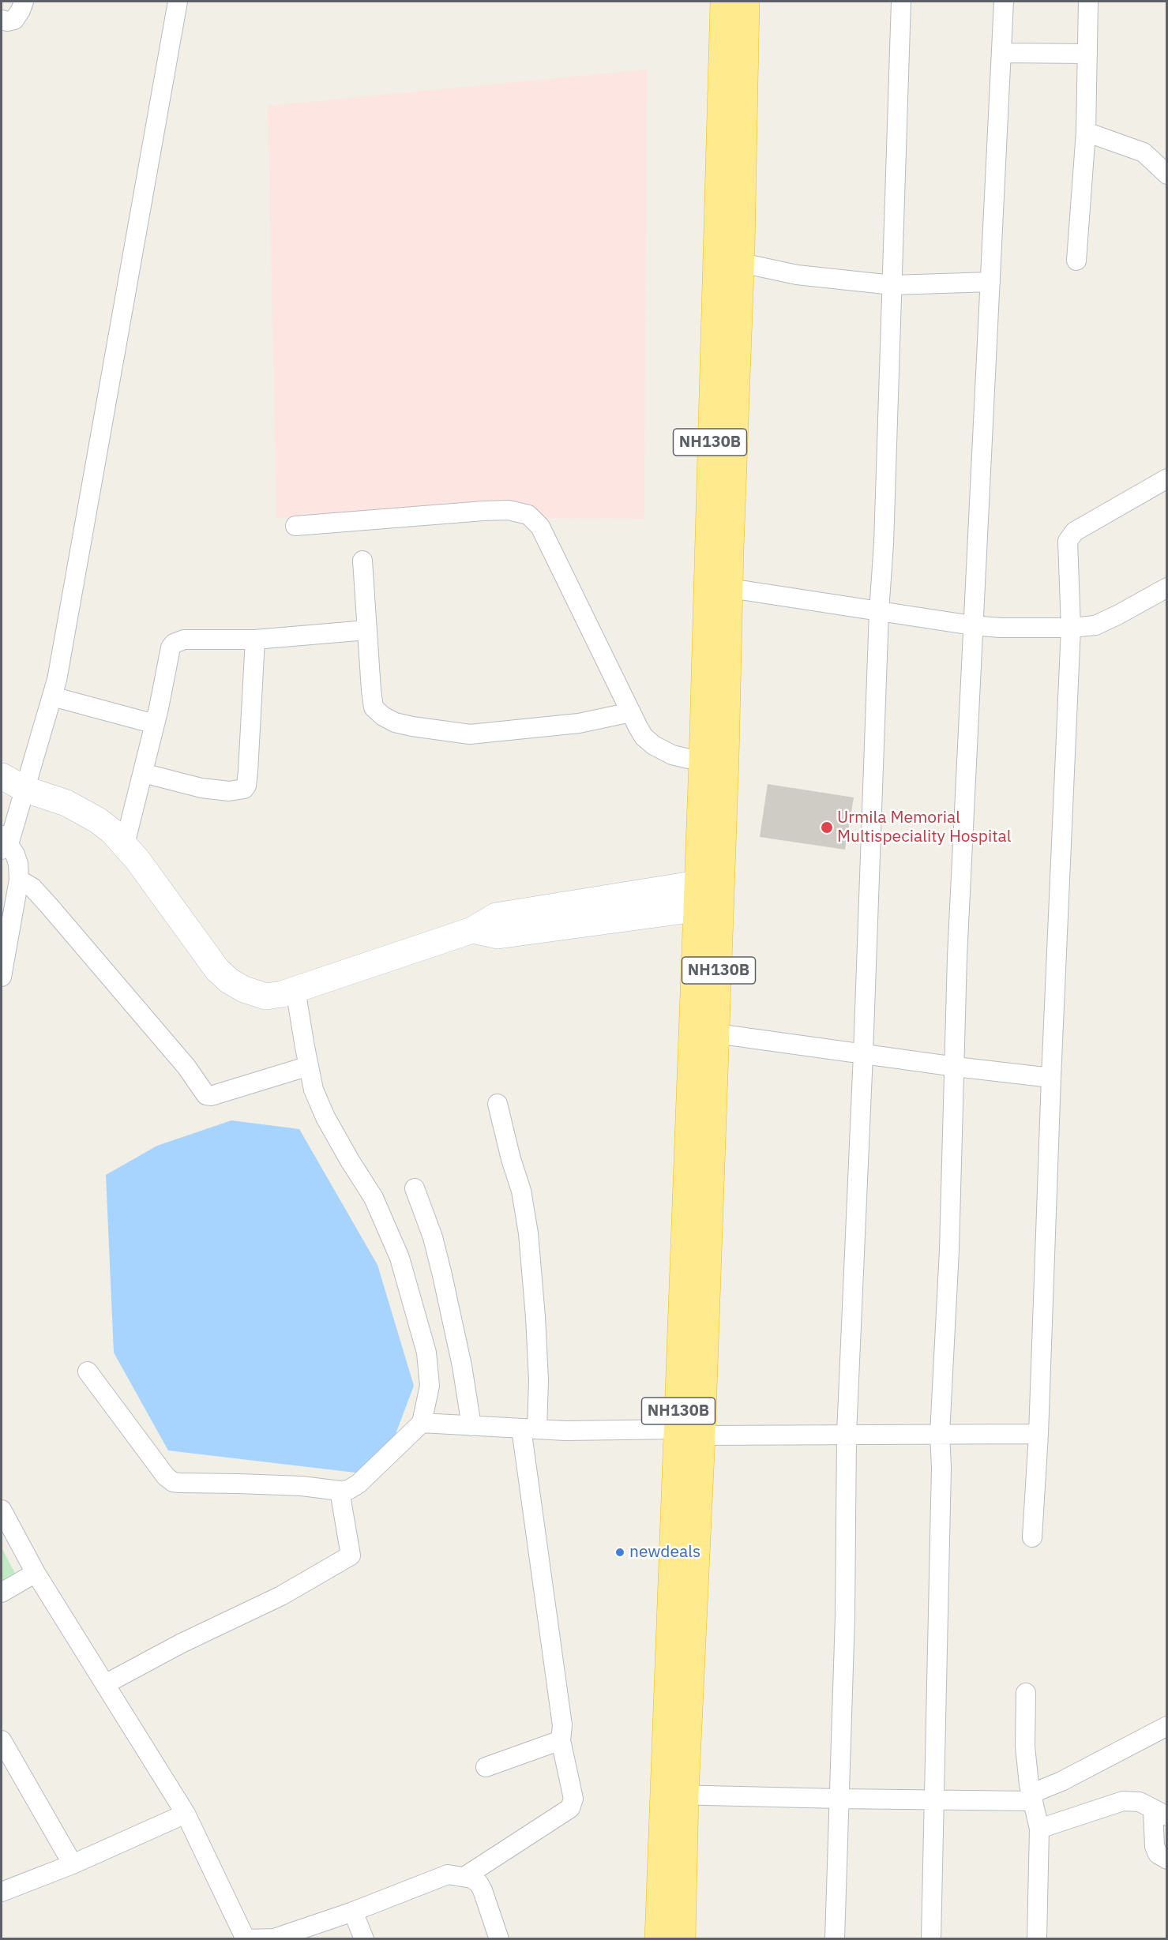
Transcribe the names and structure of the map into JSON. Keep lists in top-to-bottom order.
{
  "streets": {
    "highway": ["NH130B"]
  },
  "places": ["Urmila Memorial Multispeciality Hospital", "newdeals"]
}
